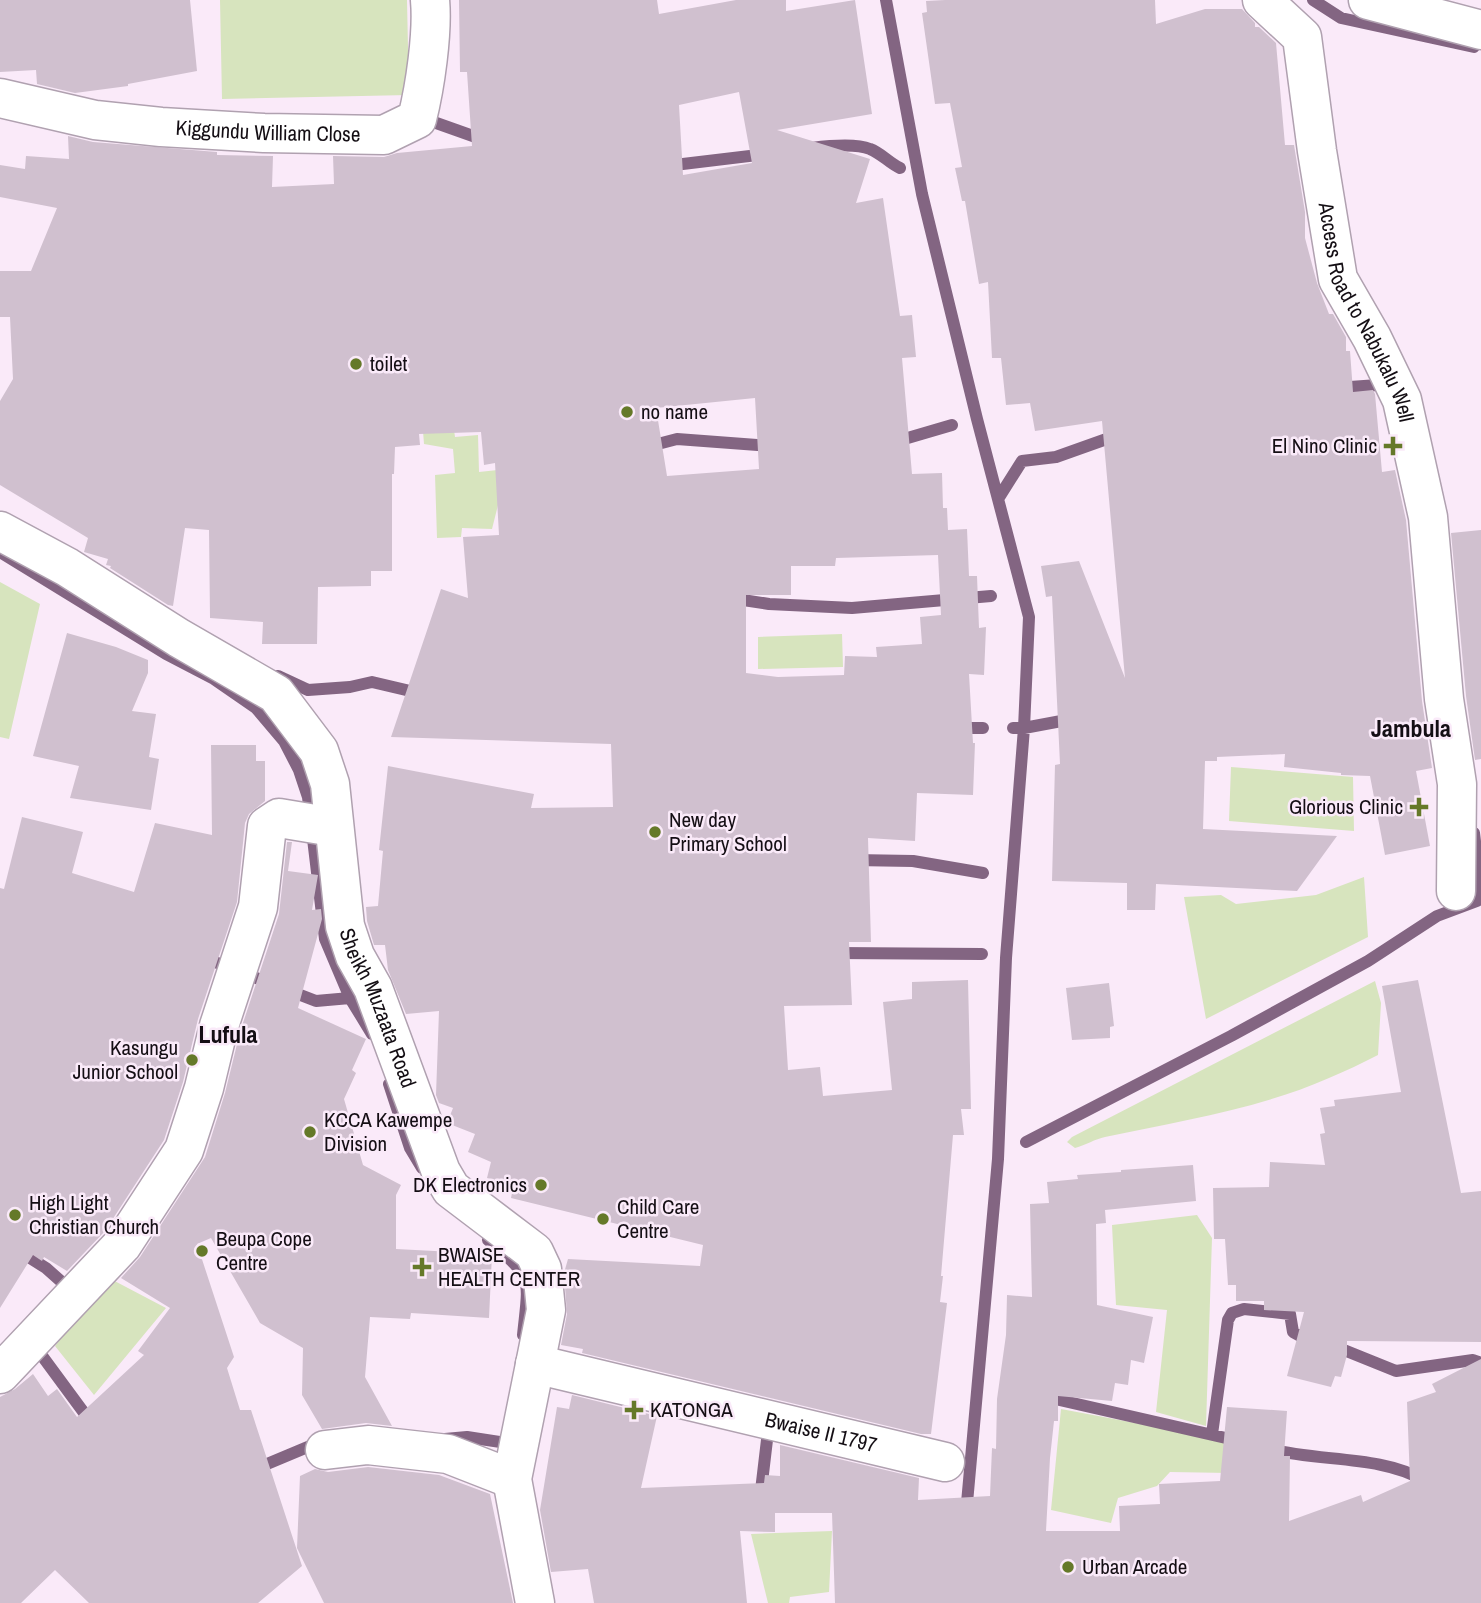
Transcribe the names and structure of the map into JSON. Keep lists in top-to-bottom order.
{
  "streets": {
    "street": [
      "Kiggundu William Close",
      "Access Road to Nabukalu Well",
      "Sheikh Muzaata Road",
      "Bwaise II 1797"
    ]
  },
  "crossings": [
    ["Sheikh Muzaata Road", "Bwaise II 1797"]
  ],
  "districts": ["Jambula", "Lufula"],
  "places": {
    "other": [
      "toilet",
      "no name",
      "New day Primary School",
      "Kasungu Junior School",
      "KCCA Kawempe Division",
      "DK Electronics",
      "High Light Christian Church",
      "Child Care Centre",
      "Beupa Cope Centre",
      "Urban Arcade"
    ],
    "health": [
      "El Nino Clinic",
      "Glorious Clinic",
      "BWAISE HEALTH CENTER",
      "KATONGA"
    ]
  }
}
